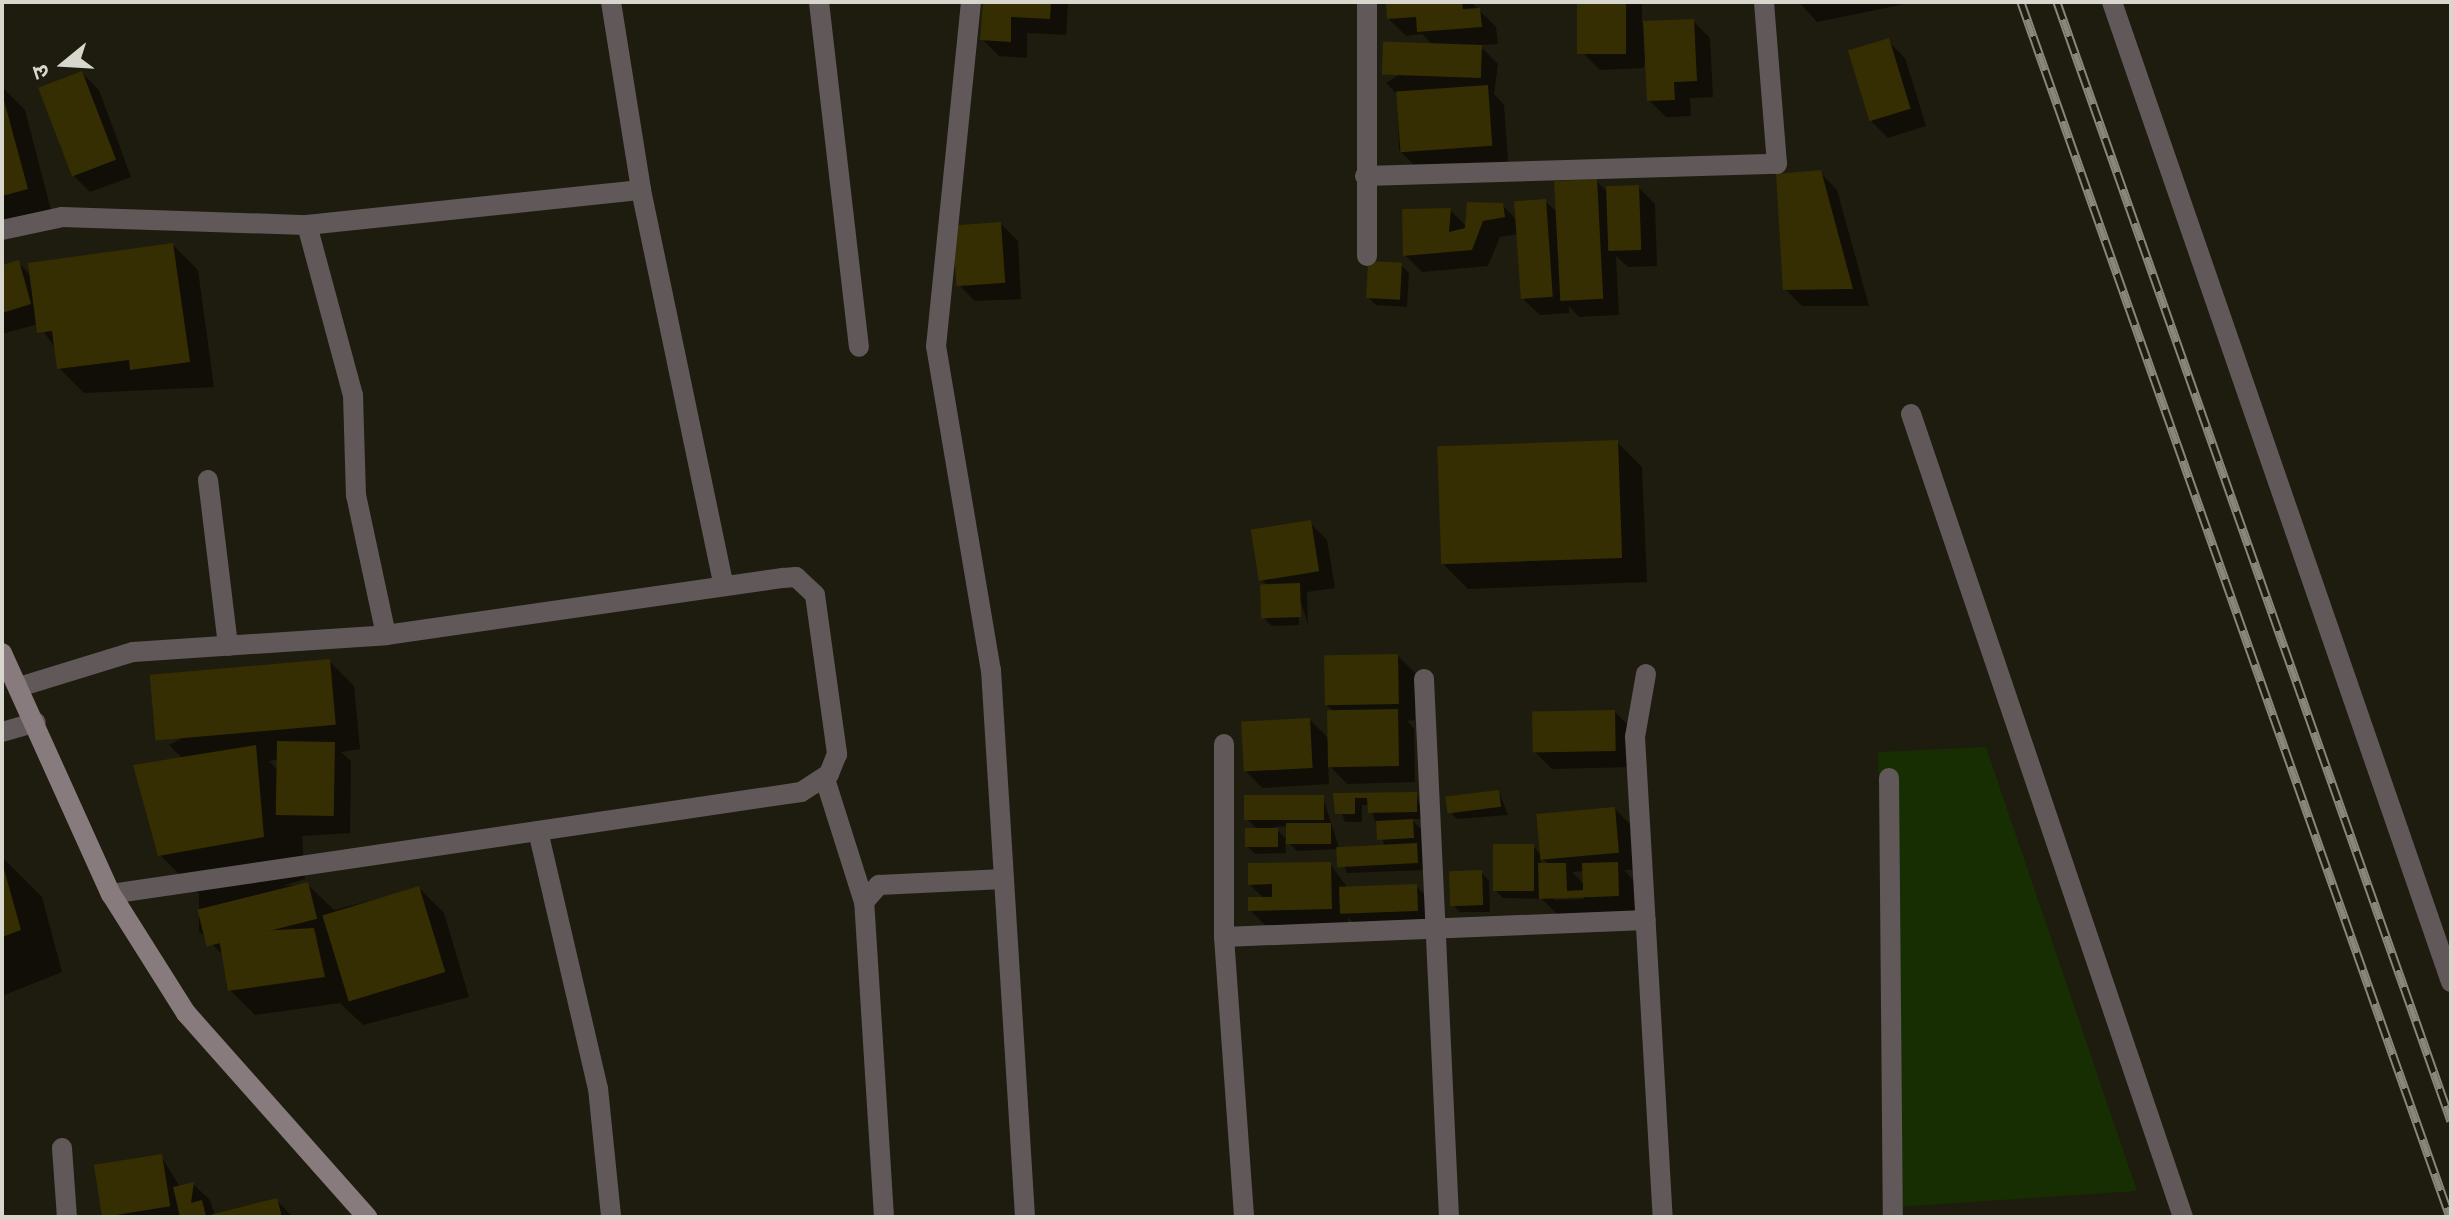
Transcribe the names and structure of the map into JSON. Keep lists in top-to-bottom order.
{
  "north": "left"
}
